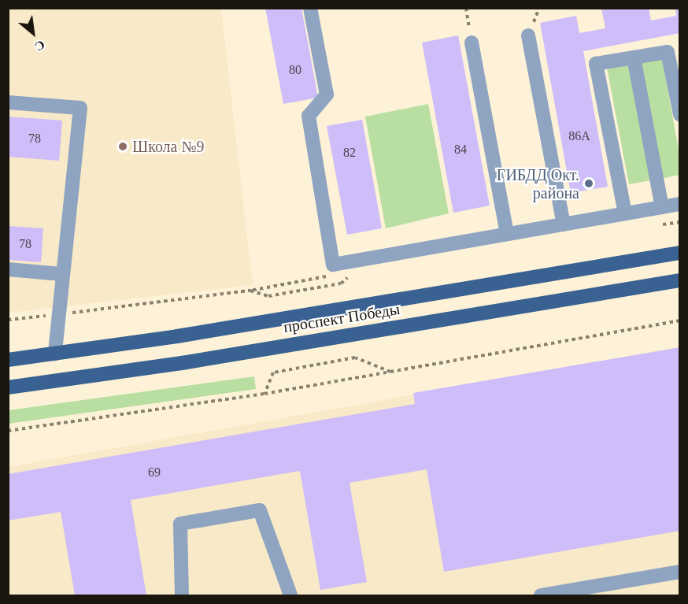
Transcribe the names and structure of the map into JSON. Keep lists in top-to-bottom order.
{
  "streets": {
    "main road": ["проспект Победы"]
  },
  "places": ["Школа №9", "ГИБДД Окт. района"],
  "house_numbers": [
    "80",
    "86А",
    "78",
    "84",
    "82",
    "78",
    "69"
  ],
  "north": "bottom right"
}
